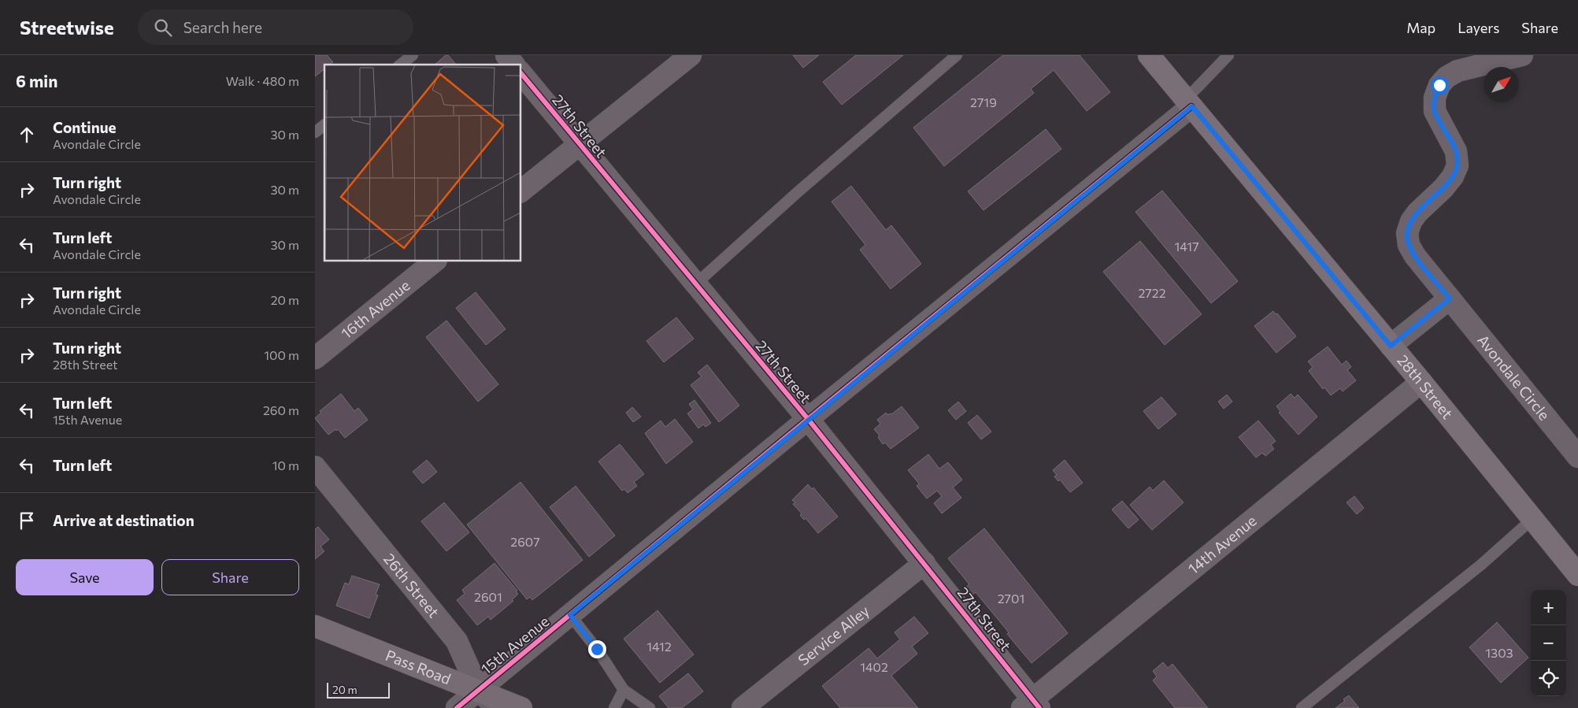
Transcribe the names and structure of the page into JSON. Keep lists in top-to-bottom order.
{
  "streets": {
    "main road": ["28th Street", "Pass Road"],
    "street": [
      "27th Street",
      "16th Avenue",
      "Avondale Circle",
      "14th Avenue",
      "26th Street",
      "Service Alley",
      "15th Avenue"
    ]
  },
  "crossings": [
    ["27th Street", "14th Avenue"],
    ["27th Street", "Service Alley"],
    ["27th Street", "15th Avenue"],
    ["28th Street", "14th Avenue"],
    ["28th Street", "15th Avenue"],
    ["26th Street", "15th Avenue"],
    ["26th Street", "Pass Road"],
    ["15th Avenue", "Pass Road"]
  ],
  "house_numbers": [
    "2719",
    "1417",
    "2722",
    "2607",
    "2601",
    "2701",
    "1412",
    "1303",
    "1402"
  ],
  "scale_bar": "20 m",
  "north": "top right",
  "page": {
    "header": "Streetwise",
    "search": "Search here",
    "nav": ["Map", "Layers", "Share"],
    "heading": ["6 min", "Walk · 480 m"],
    "list": [
      ["Continue", "Avondale Circle", "30 m"],
      ["Turn right", "Avondale Circle", "30 m"],
      ["Turn left", "Avondale Circle", "30 m"],
      ["Turn right", "Avondale Circle", "20 m"],
      ["Turn right", "28th Street", "100 m"],
      ["Turn left", "15th Avenue", "260 m"],
      ["Turn left", "10 m"],
      "Arrive at destination"
    ],
    "buttons": ["Save", "Share"],
    "map_buttons": ["+", "−"],
    "scale": "20 m"
  }
}
